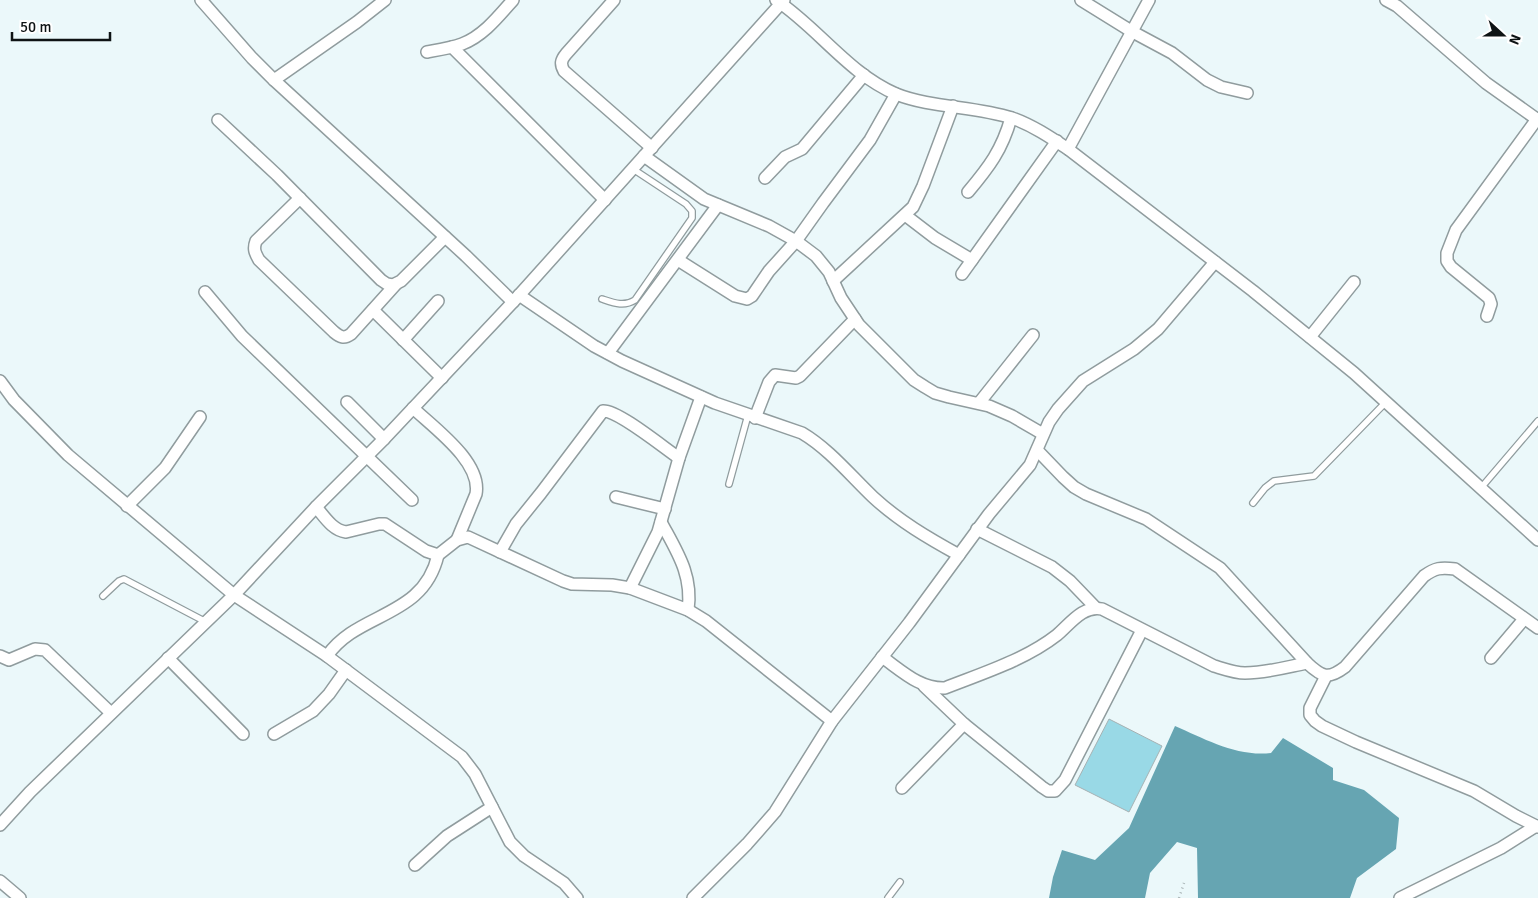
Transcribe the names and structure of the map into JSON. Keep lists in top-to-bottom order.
{
  "scale_bar": "50 m",
  "north": "right"
}
